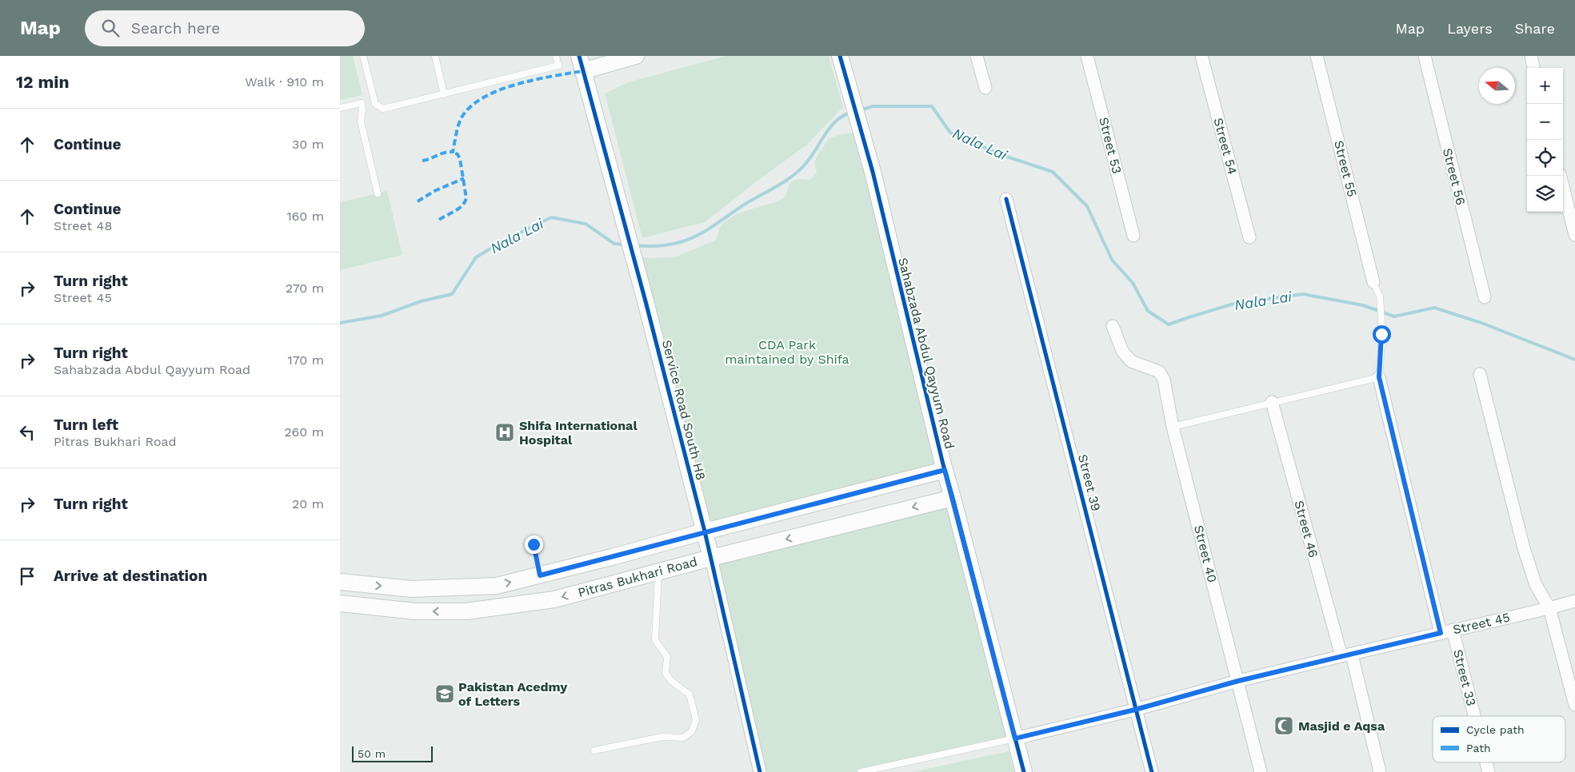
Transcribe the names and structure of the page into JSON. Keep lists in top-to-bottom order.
{
  "streets": {
    "street": [
      "Street 53",
      "Street 54",
      "Street 55",
      "Street 56",
      "Sahabzada Abdul Qayyum Road",
      "Service Road South H8",
      "Street 39",
      "Street 46",
      "Street 40",
      "Pitras Bukhari Road",
      "Street 45",
      "Street 33"
    ]
  },
  "crossings": [
    ["Sahabzada Abdul Qayyum Road", "Pitras Bukhari Road"],
    ["Sahabzada Abdul Qayyum Road", "Street 45"],
    ["Service Road South H8", "Pitras Bukhari Road"],
    ["Street 39", "Street 45"],
    ["Street 46", "Street 45"],
    ["Street 40", "Street 45"],
    ["Street 45", "Street 33"]
  ],
  "water": ["Nala Lai"],
  "parks": ["CDA Park maintained by Shifa"],
  "places": {
    "hospital": ["Shifa International Hospital"],
    "school or university": ["Pakistan Acedmy of Letters"],
    "mosque": ["Masjid e Aqsa"]
  },
  "legend": ["Cycle path", "Path"],
  "scale_bar": "50 m",
  "north": "left",
  "page": {
    "header": "Map",
    "search": "Search here",
    "nav": ["Map", "Layers", "Share"],
    "heading": ["12 min", "Walk · 910 m"],
    "map_buttons": ["+", "−"],
    "list": [
      ["Continue", "30 m"],
      ["Continue", "Street 48", "160 m"],
      ["Turn right", "Street 45", "270 m"],
      ["Turn right", "Sahabzada Abdul Qayyum Road", "170 m"],
      ["Turn left", "Pitras Bukhari Road", "260 m"],
      ["Turn right", "20 m"],
      "Arrive at destination"
    ],
    "scale": "50 m"
  }
}
